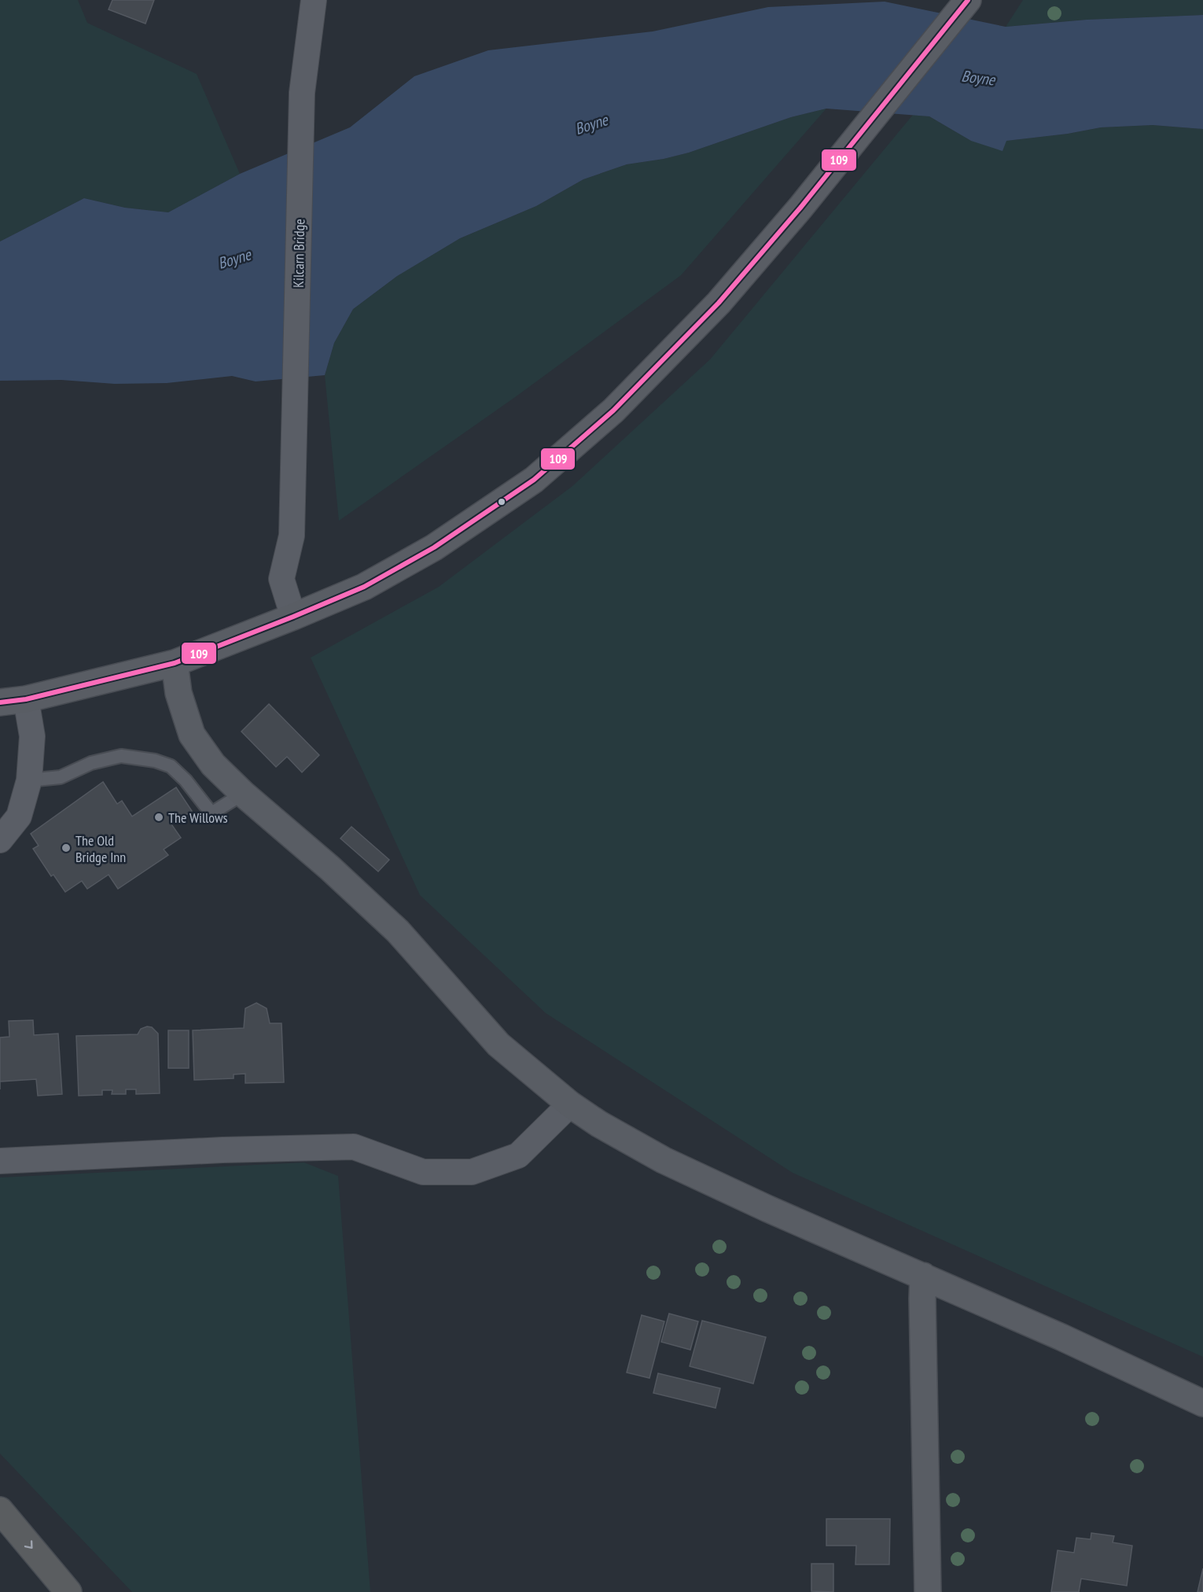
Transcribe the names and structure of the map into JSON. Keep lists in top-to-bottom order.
{
  "streets": {
    "street": ["Kilcarn Bridge"]
  },
  "water": ["Boyne"],
  "places": ["The Willows", "The Old Bridge Inn"],
  "lines": ["transit line 109"]
}
